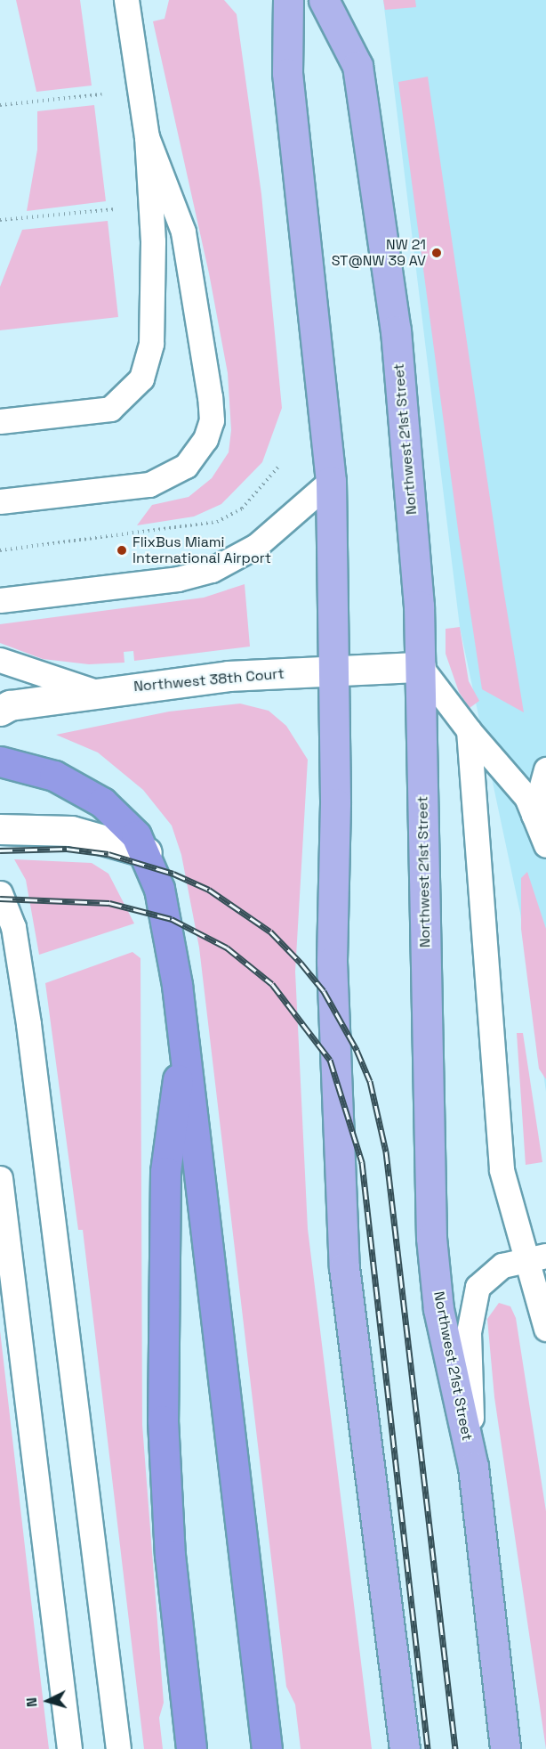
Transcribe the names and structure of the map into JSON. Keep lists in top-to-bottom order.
{
  "streets": {
    "main road": ["Northwest 21st Street"],
    "street": ["Northwest 38th Court"]
  },
  "crossings": [
    ["Northwest 21st Street", "Northwest 38th Court"]
  ],
  "places": ["NW 21 ST@NW 39 AV", "FlixBus Miami International Airport"],
  "north": "left"
}
